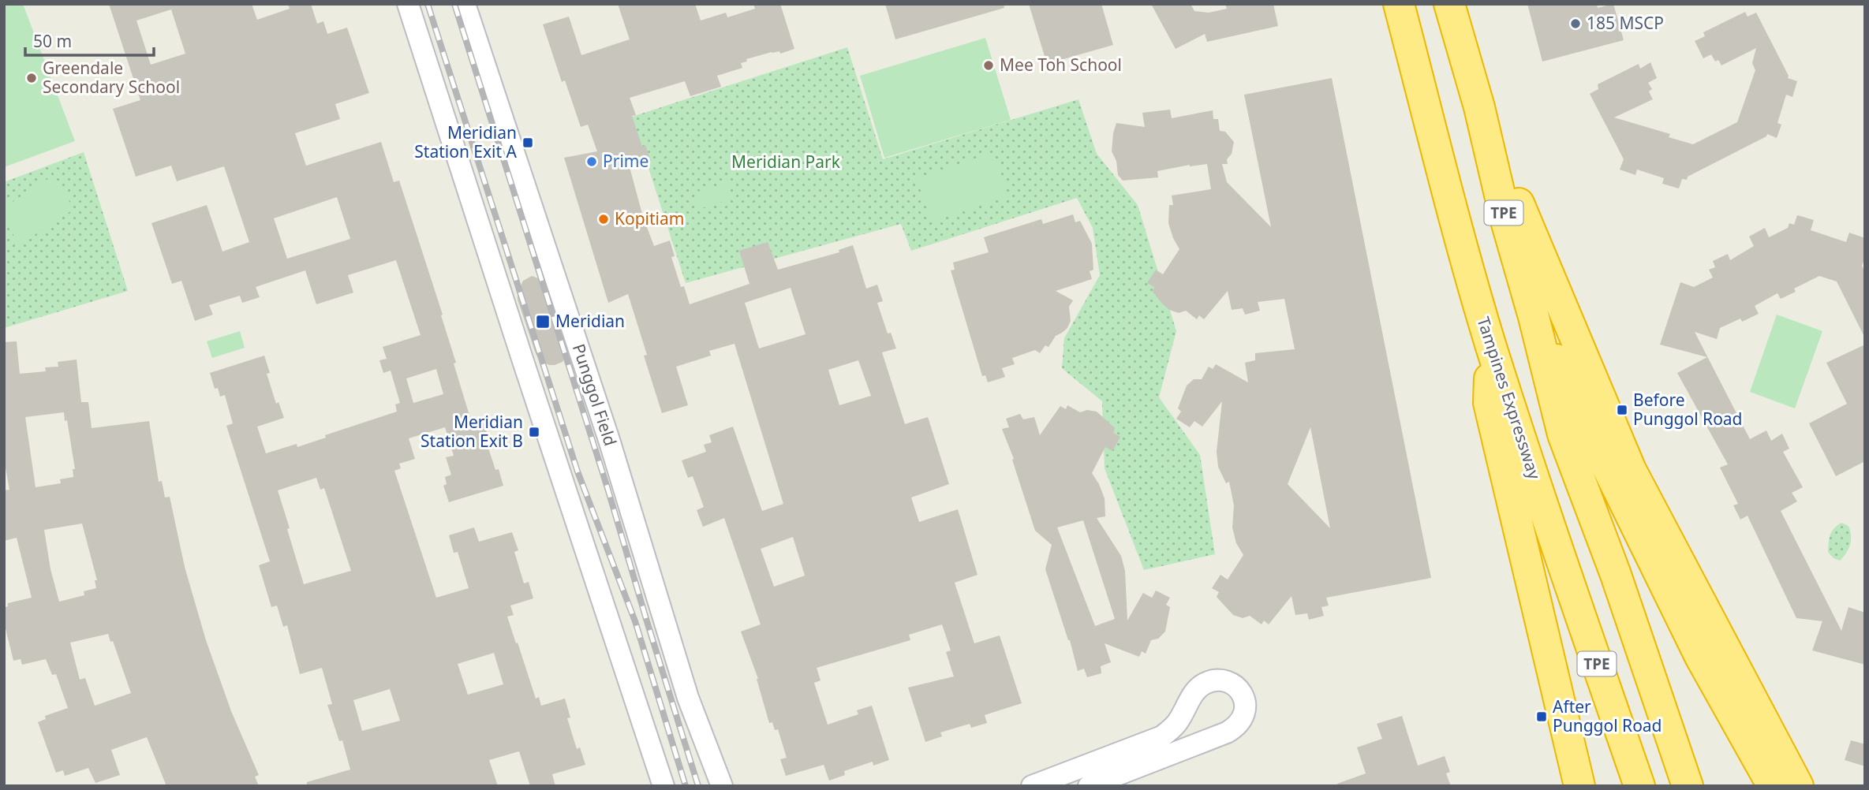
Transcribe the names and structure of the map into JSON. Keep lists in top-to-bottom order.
{
  "streets": {
    "highway": ["TPE", "Tampines Expressway"],
    "street": ["Punggol Field"]
  },
  "parks": ["Meridian Park"],
  "places": {
    "other": [
      "185 MSCP",
      "Mee Toh School",
      "Greendale Secondary School",
      "Prime",
      "Kopitiam"
    ],
    "transit": [
      "Meridian Station Exit A",
      "Meridian",
      "Before Punggol Road",
      "Meridian Station Exit B",
      "After Punggol Road"
    ]
  },
  "scale_bar": "50 m"
}
